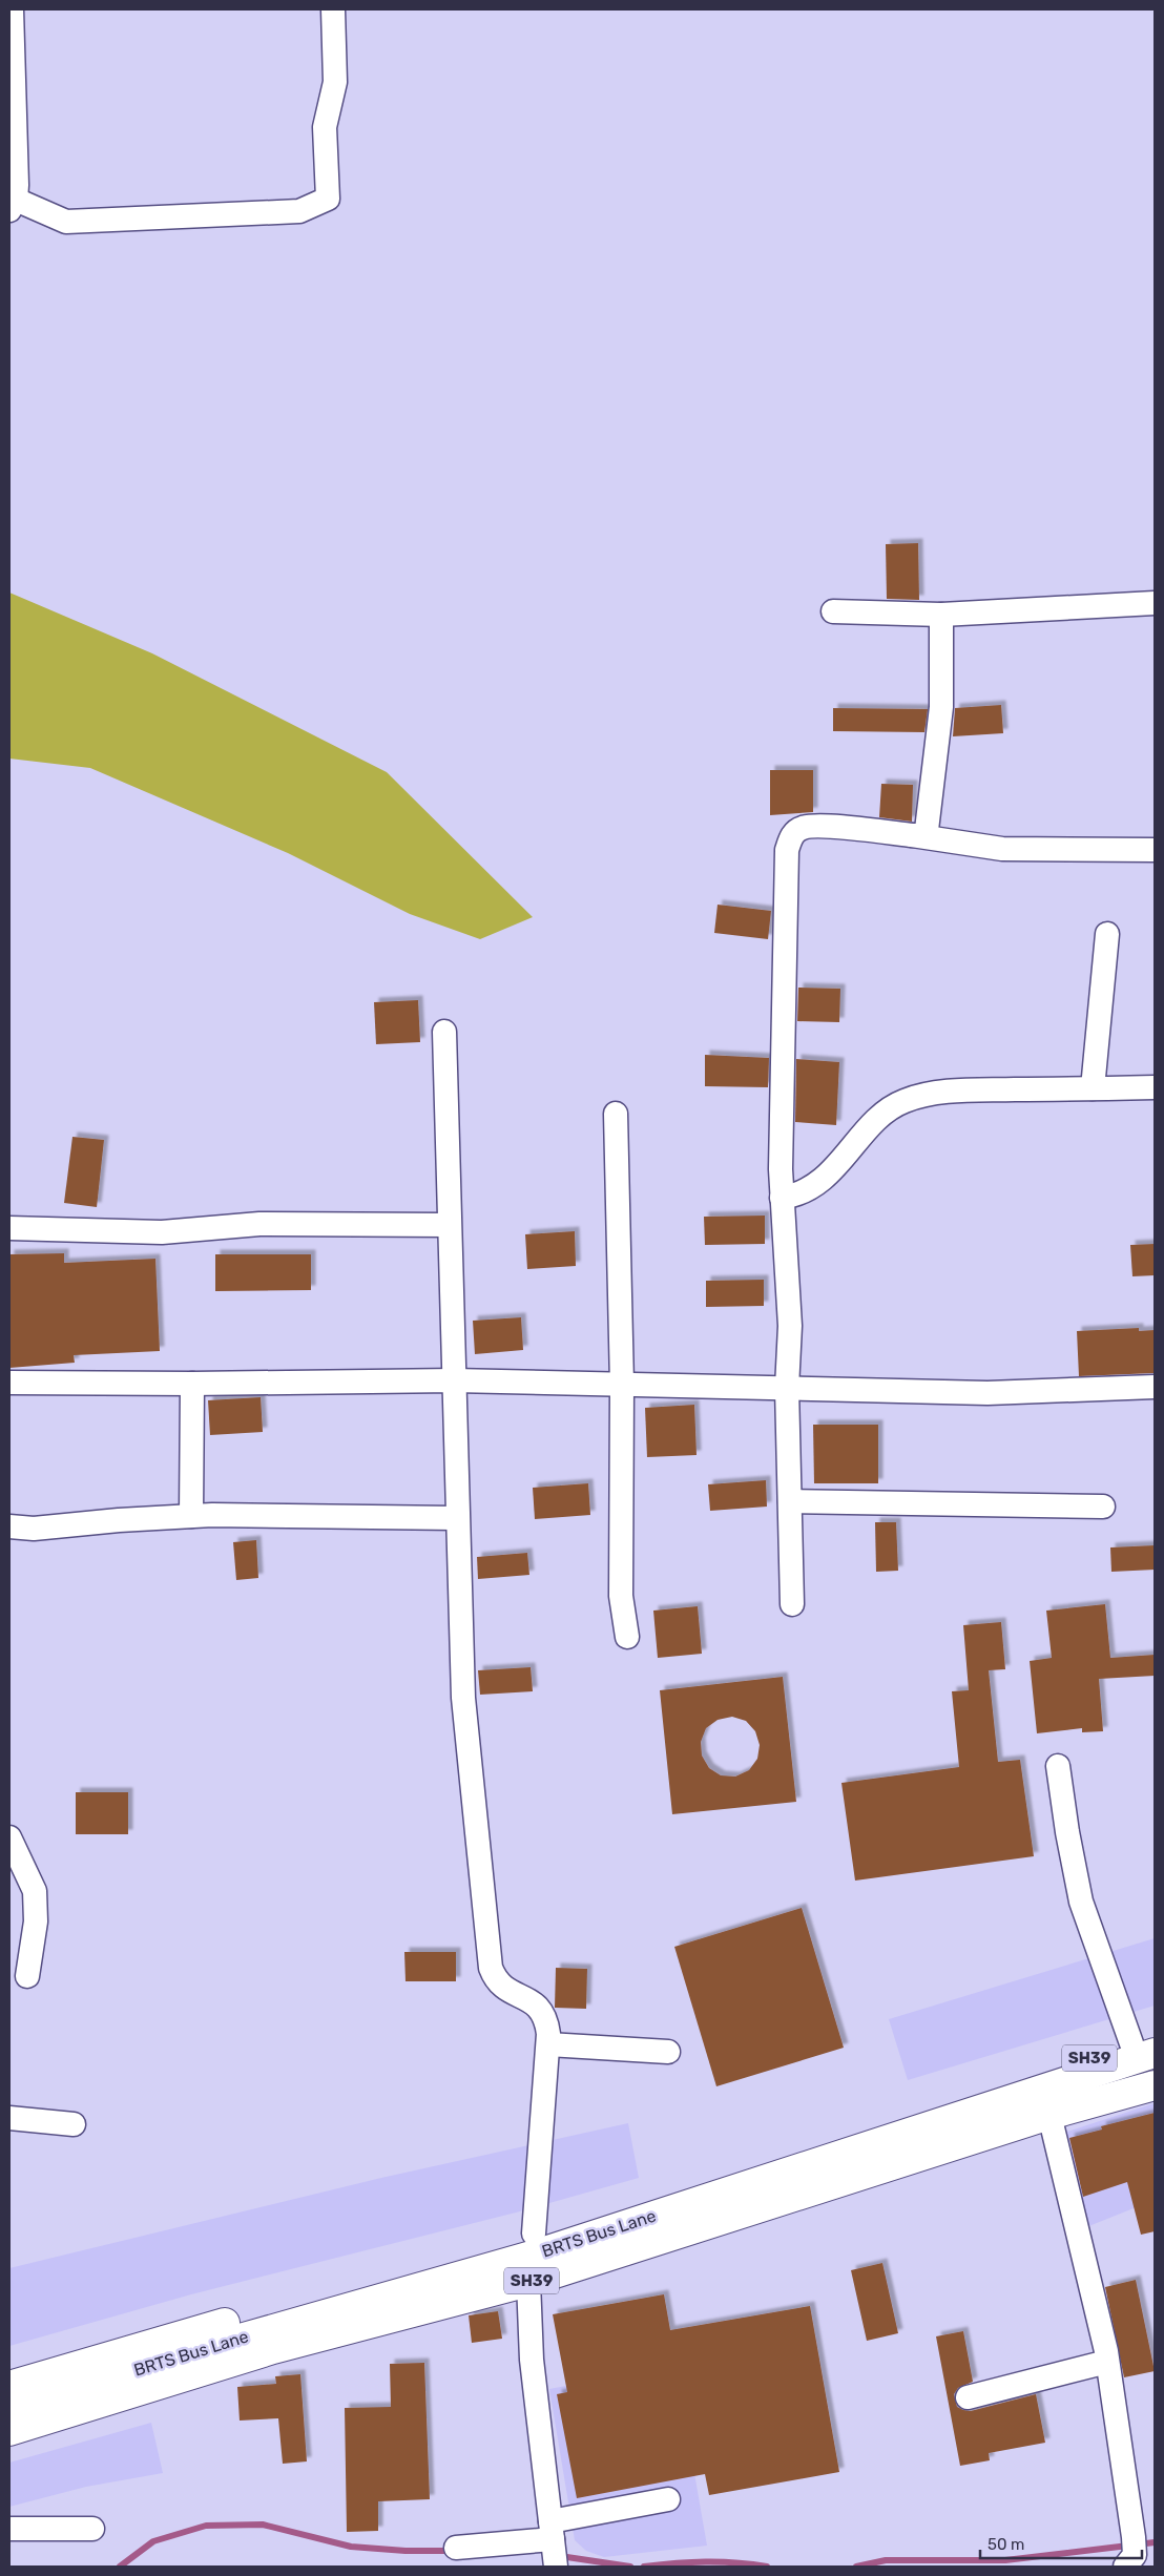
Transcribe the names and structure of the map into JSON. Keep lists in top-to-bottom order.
{
  "streets": {
    "main road": ["SH39", "BRTS Bus Lane"]
  },
  "crossings": [
    ["SH39", "BRTS Bus Lane"]
  ],
  "scale_bar": "50 m"
}
